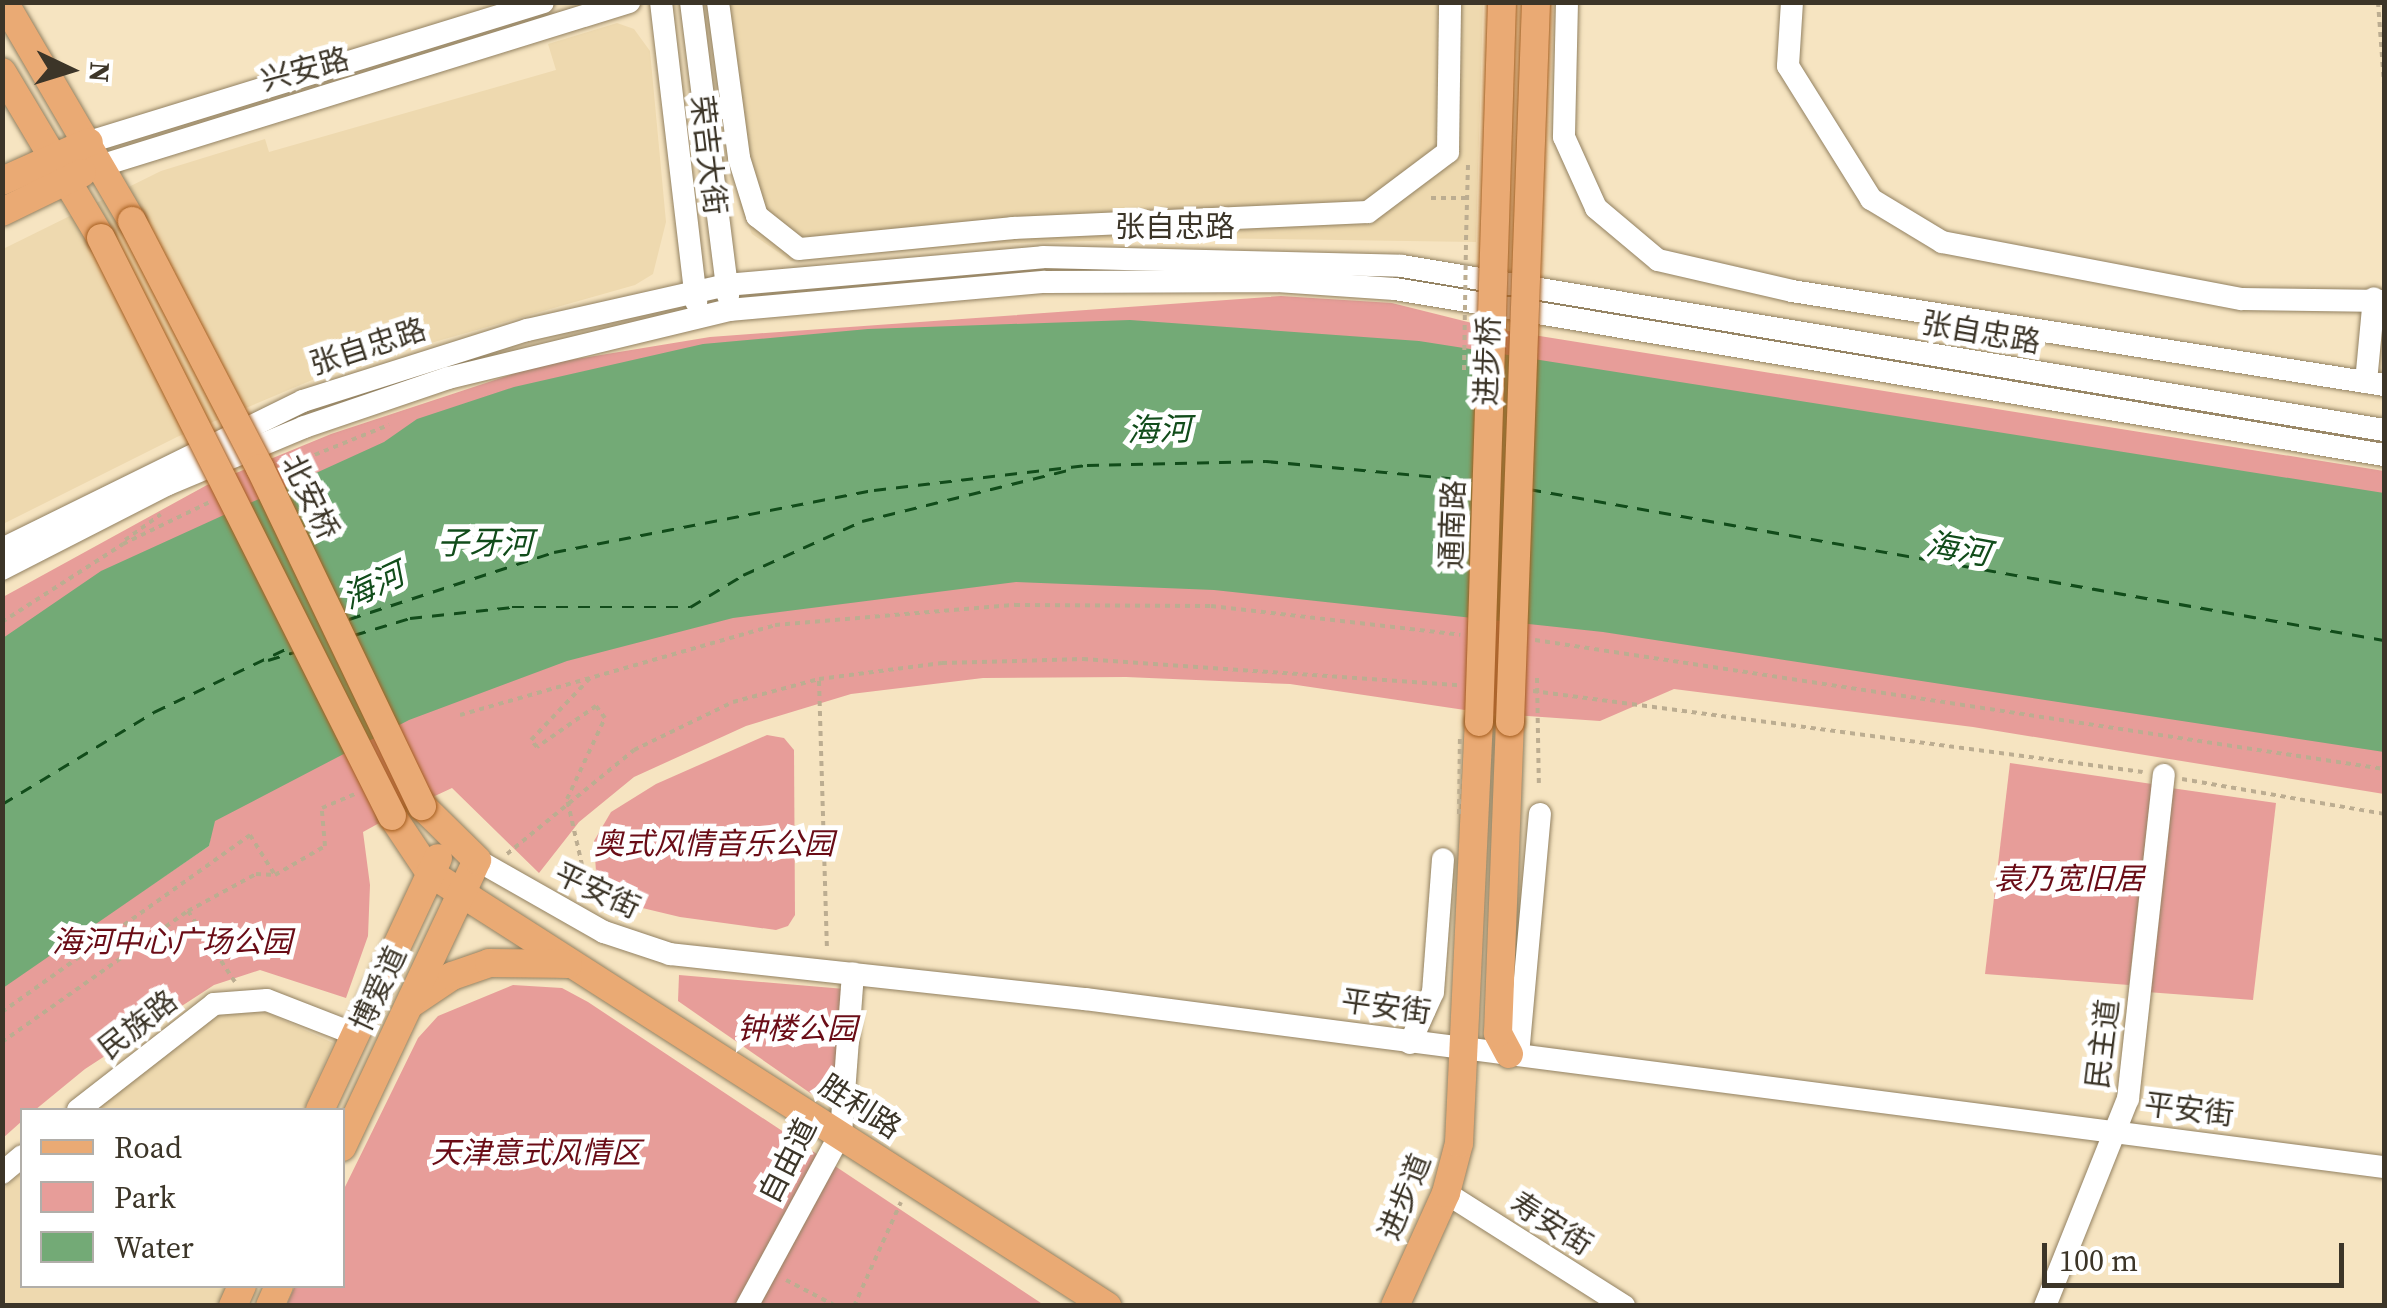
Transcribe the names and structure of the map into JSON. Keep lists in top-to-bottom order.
{
  "streets": {
    "main road": [
      "兴安路",
      "进步桥",
      "北安桥",
      "通南路",
      "博爱道",
      "胜利路",
      "进步道"
    ],
    "street": [
      "荣吉大街",
      "张自忠路",
      "平安街",
      "民族路",
      "民主道",
      "自由道",
      "寿安街"
    ]
  },
  "crossings": [
    ["兴安路", "北安桥"],
    ["荣吉大街", "张自忠路"],
    ["进步桥", "平安街"],
    ["北安桥", "平安街"],
    ["北安桥", "博爱道"],
    ["北安桥", "胜利路"],
    ["通南路", "平安街"],
    ["通南路", "进步道"],
    ["平安街", "博爱道"],
    ["平安街", "民主道"],
    ["平安街", "胜利路"],
    ["平安街", "自由道"],
    ["平安街", "进步道"],
    ["博爱道", "民族路"],
    ["博爱道", "胜利路"],
    ["胜利路", "自由道"],
    ["进步道", "寿安街"]
  ],
  "water": ["海河", "子牙河"],
  "parks": [
    "奥式风情音乐公园",
    "袁乃宽旧居",
    "海河中心广场公园",
    "钟楼公园",
    "天津意式风情区"
  ],
  "legend": ["Road", "Park", "Water"],
  "scale_bar": "100 m",
  "north": "right"
}
